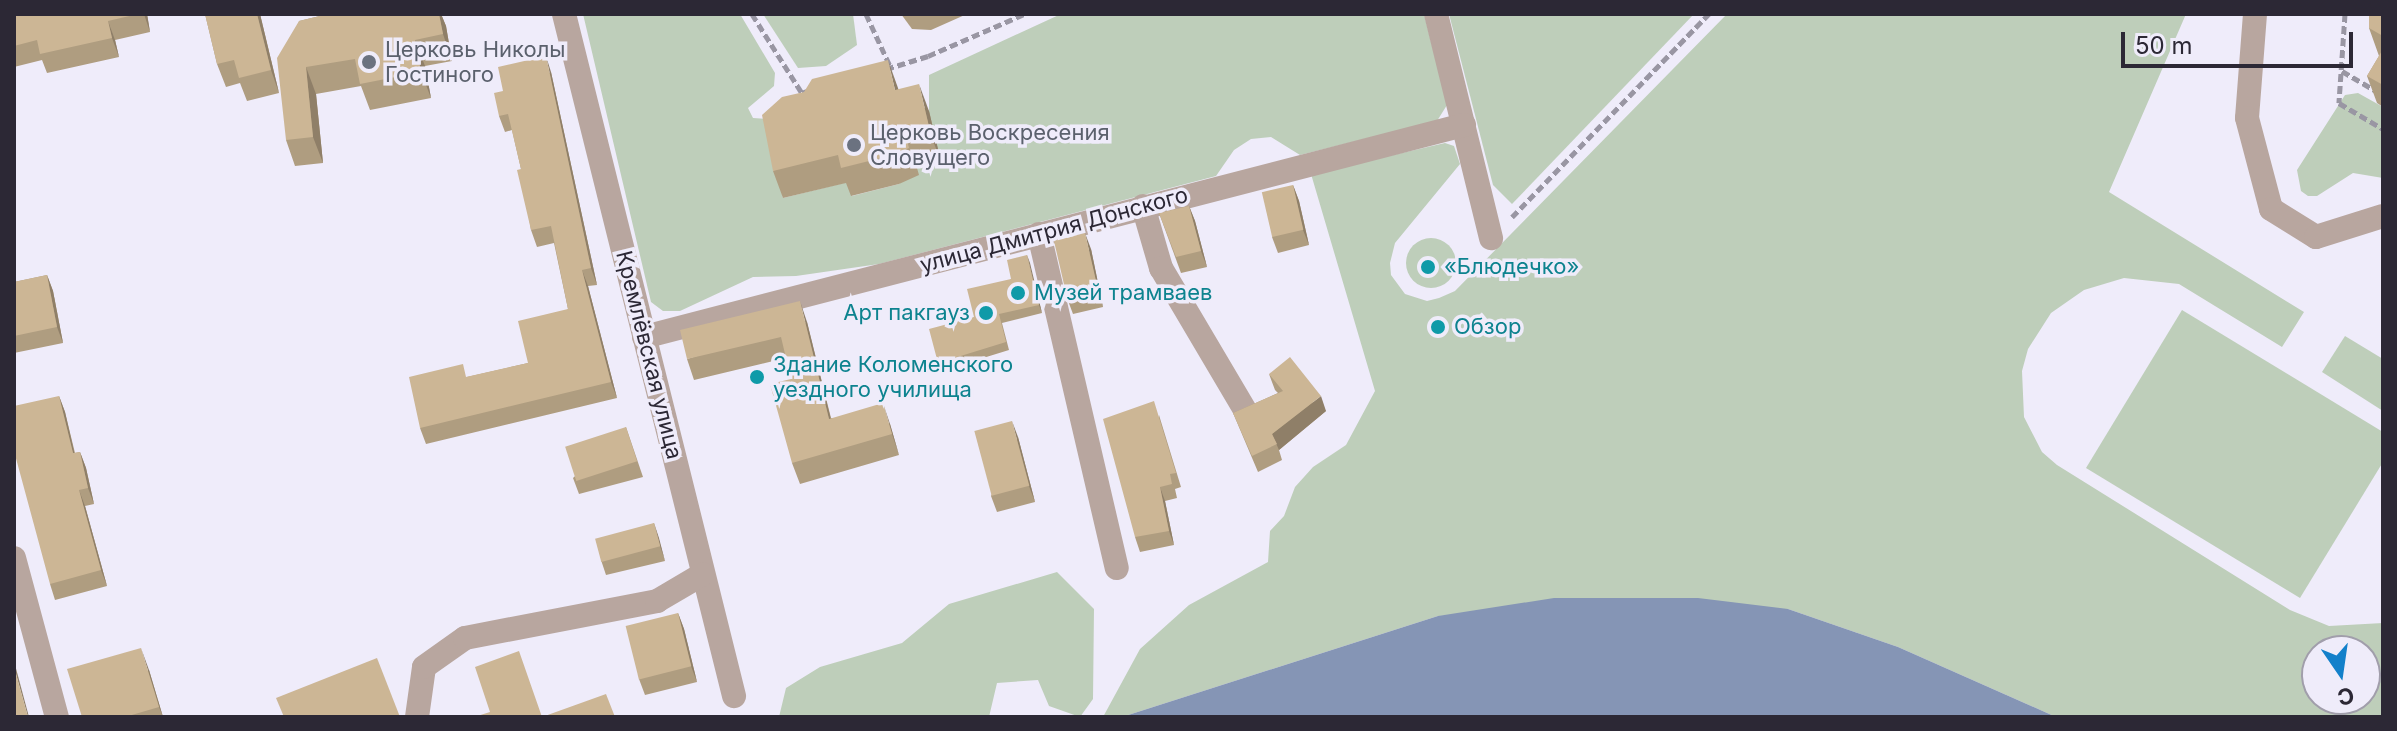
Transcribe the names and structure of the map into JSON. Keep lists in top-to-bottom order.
{
  "streets": {
    "street": ["улица Дмитрия Донского", "Кремлёвская улица"]
  },
  "crossings": [
    ["улица Дмитрия Донского", "Кремлёвская улица"]
  ],
  "places": [
    "Церковь Николы Гостиного",
    "Церковь Воскресения Словущего",
    "«Блюдечко»",
    "Музей трамваев",
    "Арт пакгауз",
    "Обзор",
    "Здание Коломенского уездного училища"
  ],
  "scale_bar": "50 m",
  "north": "bottom"
}
